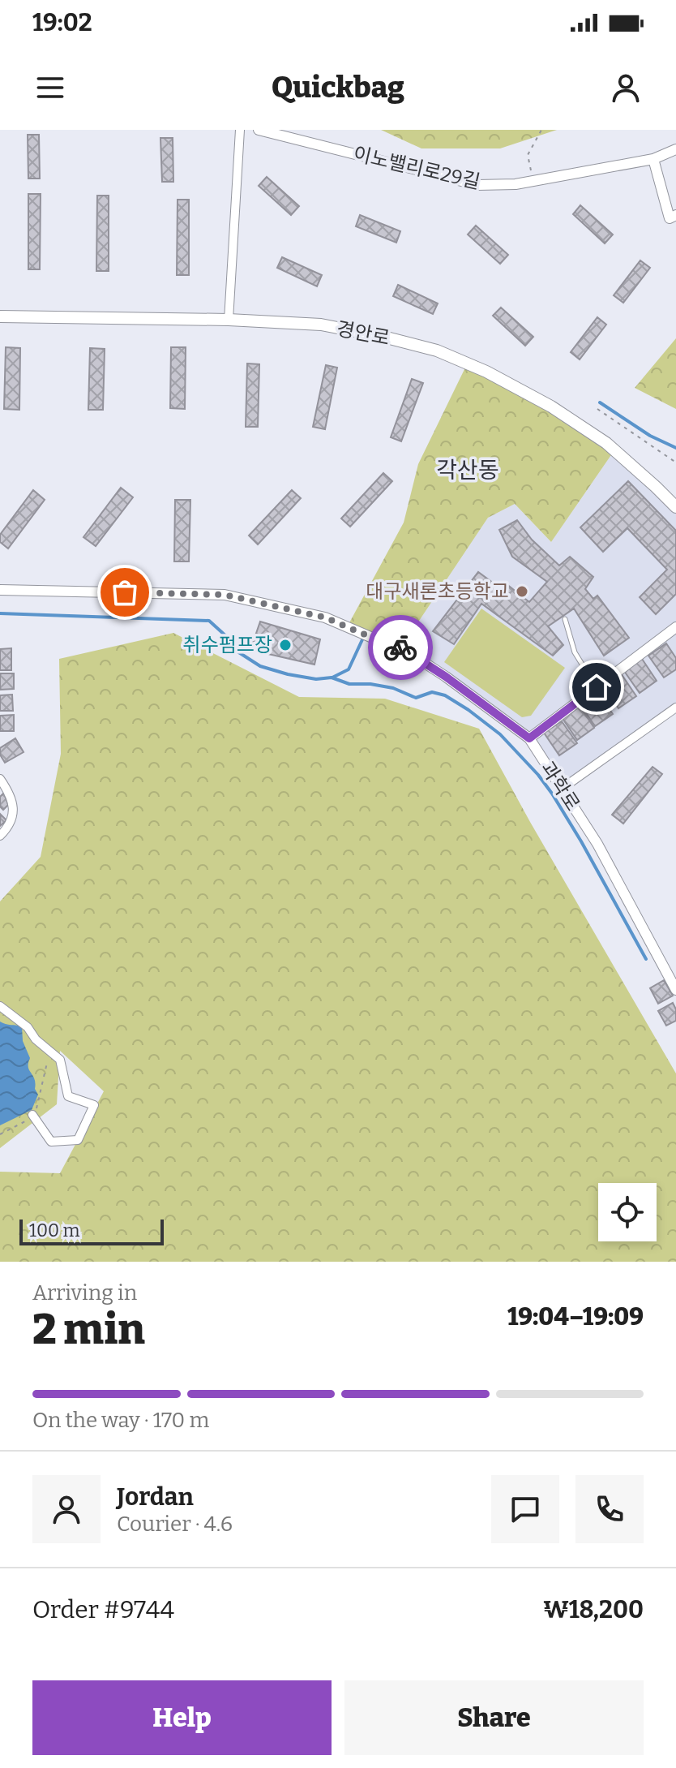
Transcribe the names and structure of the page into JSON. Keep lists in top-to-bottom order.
{
  "streets": {
    "main road": ["경안로"],
    "street": ["이노밸리로29길", "과학로"]
  },
  "districts": ["각산동"],
  "places": ["대구새론초등학교", "취수펌프장"],
  "scale_bar": "100 m",
  "page": {
    "status": "19:02",
    "header": "Quickbag",
    "scale": "100 m",
    "heading": ["2 min", "Arriving in", "19:04–19:09"],
    "panel": [
      "Jordan",
      "Courier · 4.6",
      "Order #9744",
      "₩18,200"
    ],
    "bar": "On the way · 170 m",
    "buttons": ["Help", "Share"]
  }
}
